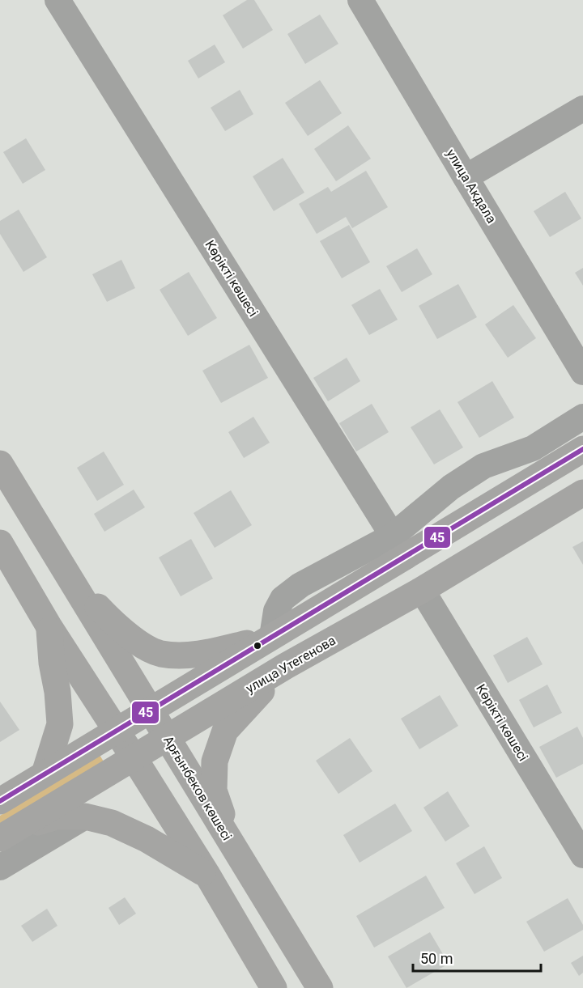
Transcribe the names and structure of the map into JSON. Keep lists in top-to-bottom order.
{
  "streets": {
    "main road": ["улица Утегенова", "Арғынбеков көшесі"],
    "street": ["улица Акдала", "Көрікті көшесі"]
  },
  "crossings": [
    ["Көрікті көшесі", "улица Утегенова"],
    ["улица Утегенова", "Арғынбеков көшесі"]
  ],
  "lines": ["transit line 45"],
  "scale_bar": "50 m"
}
